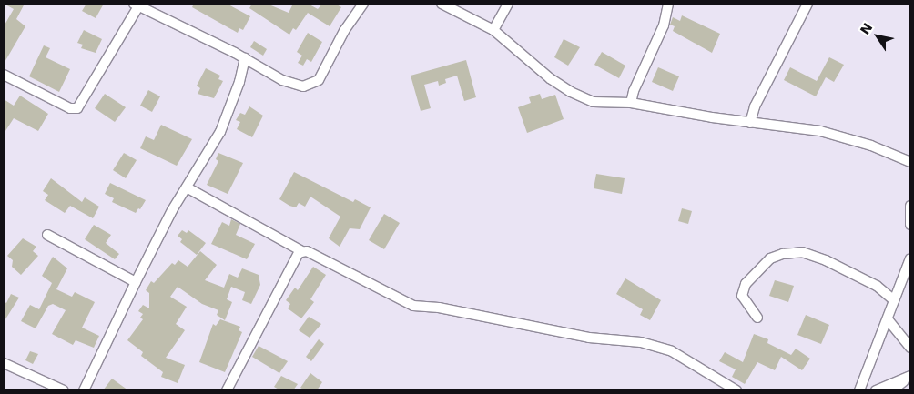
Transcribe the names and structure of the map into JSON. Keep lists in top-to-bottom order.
{
  "north": "top left"
}
